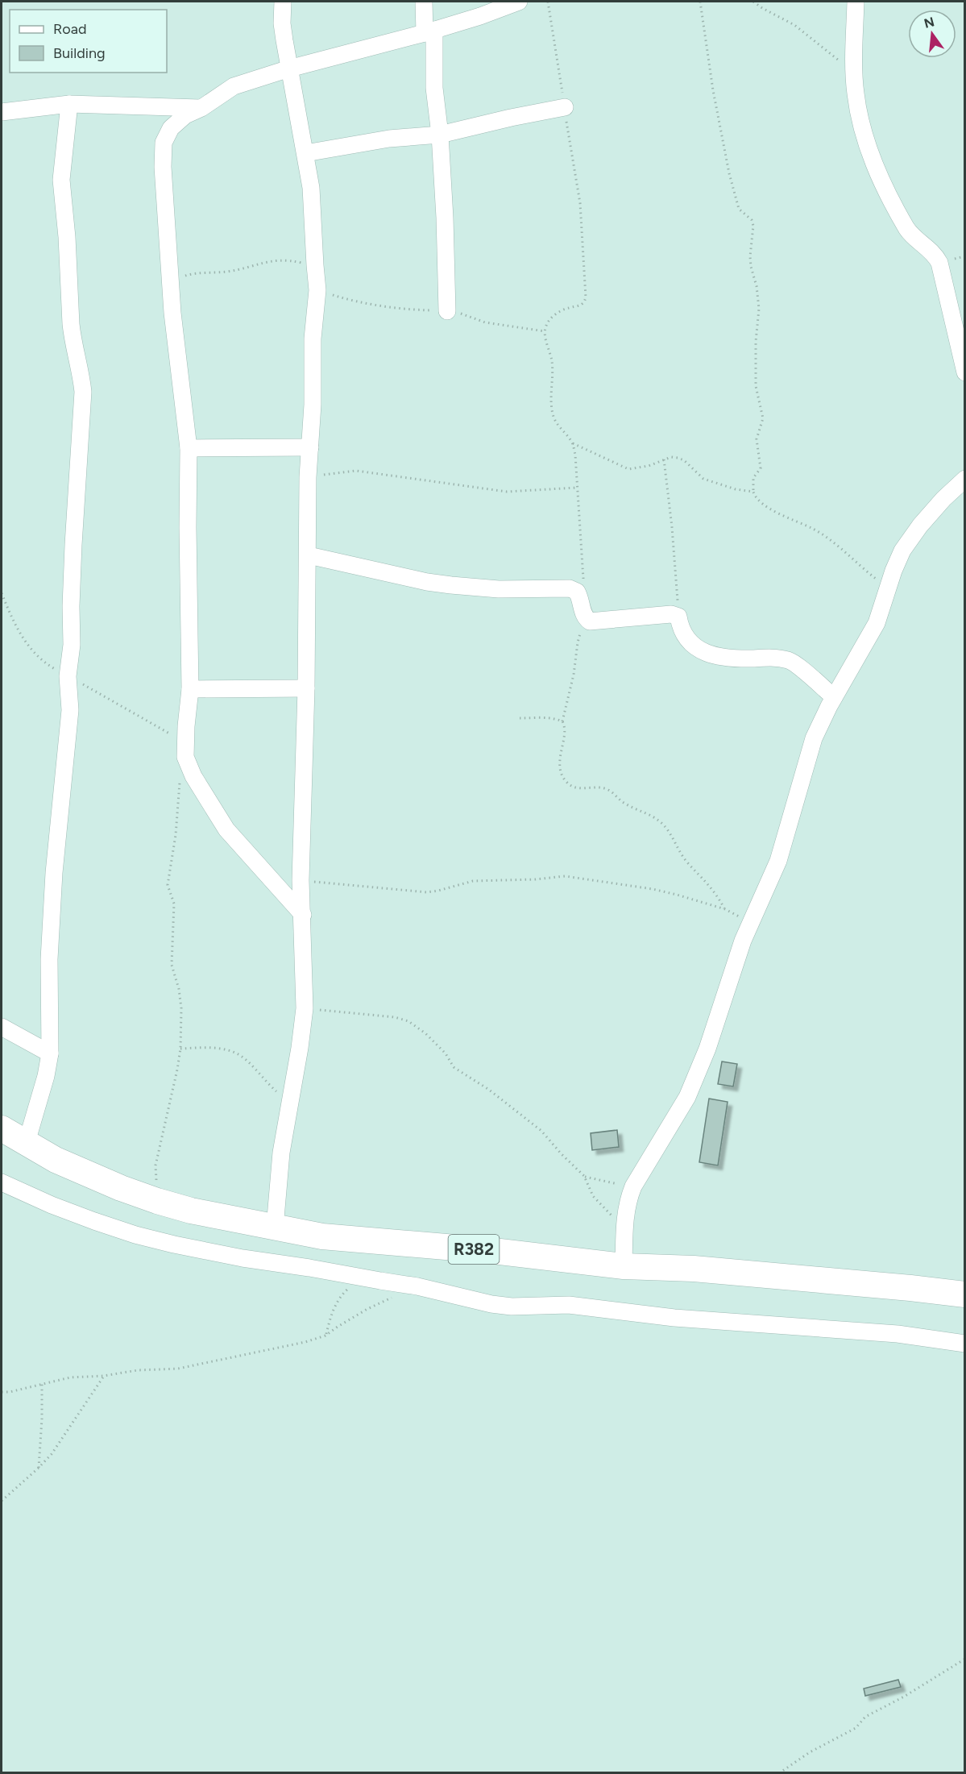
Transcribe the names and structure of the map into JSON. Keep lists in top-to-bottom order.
{
  "streets": {
    "main road": ["R382"]
  },
  "legend": ["Road", "Building"],
  "north": "top"
}
